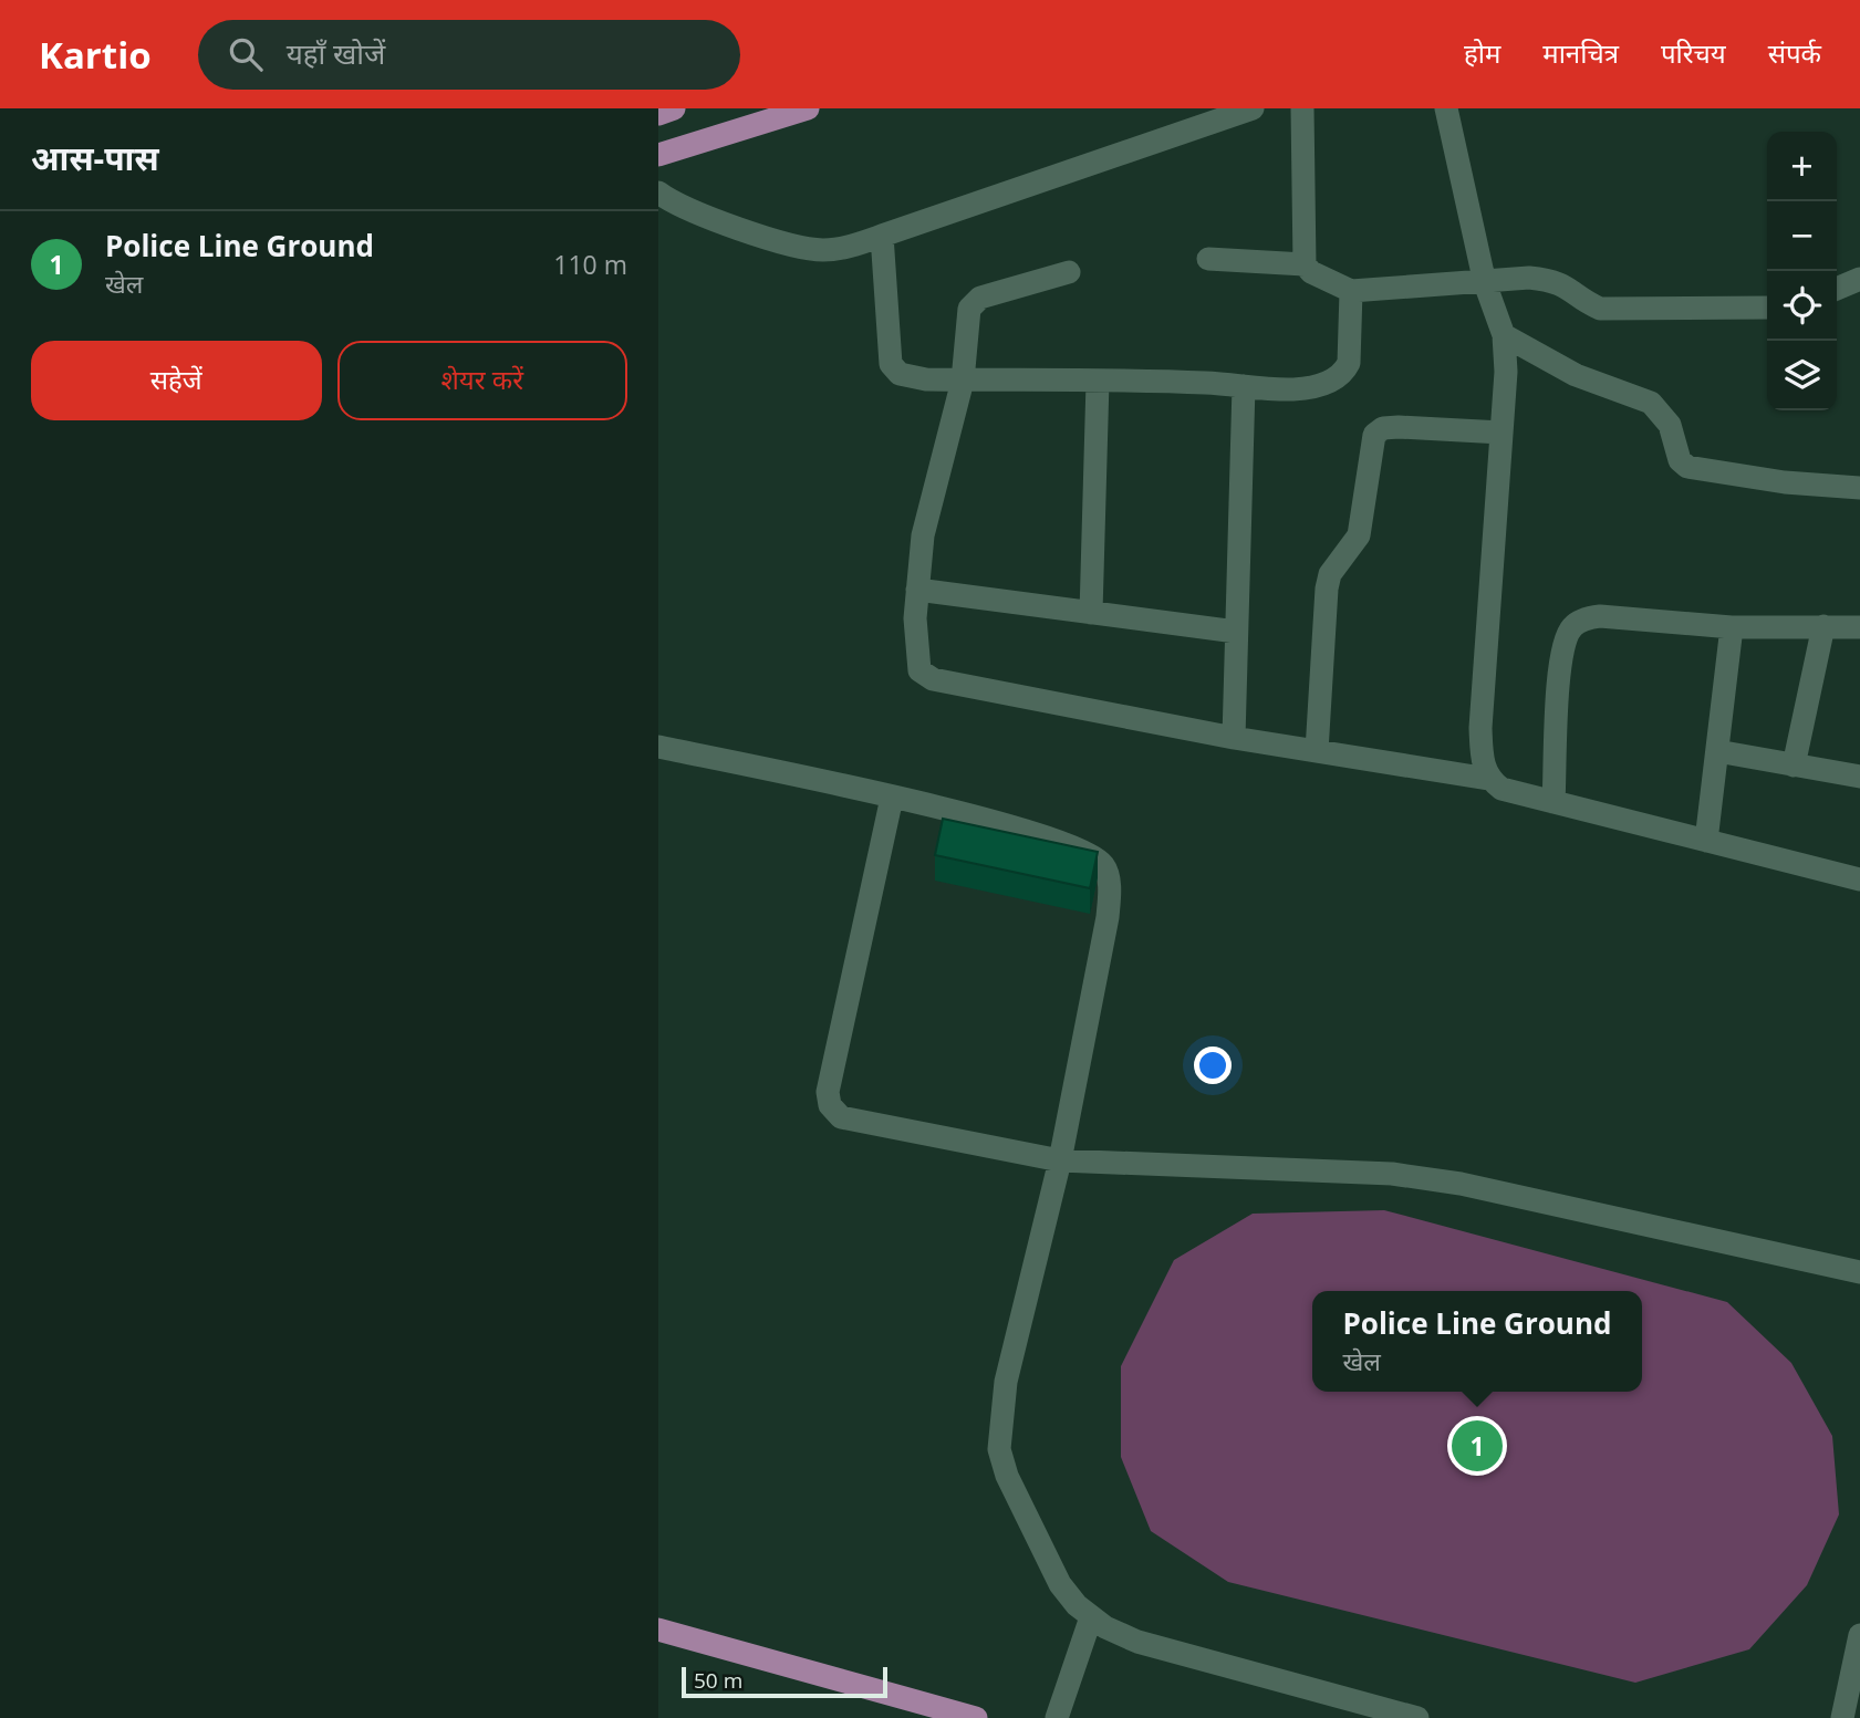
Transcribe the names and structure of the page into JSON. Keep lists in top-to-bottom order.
{
  "scale_bar": "50 m",
  "page": {
    "header": "Kartio",
    "search": "यहाँ खोजें",
    "nav": [
      "होम",
      "मानचित्र",
      "परिचय",
      "संपर्क"
    ],
    "heading": "आस-पास",
    "map_buttons": ["+", "−"],
    "list": [
      {
        "mark": "1",
        "name": "Police Line Ground",
        "note": "खेल",
        "value": "110 m"
      }
    ],
    "buttons": ["सहेजें", "शेयर करें"],
    "popup": ["Police Line Ground", "खेल"],
    "pins": "1",
    "scale": "50 m"
  }
}
